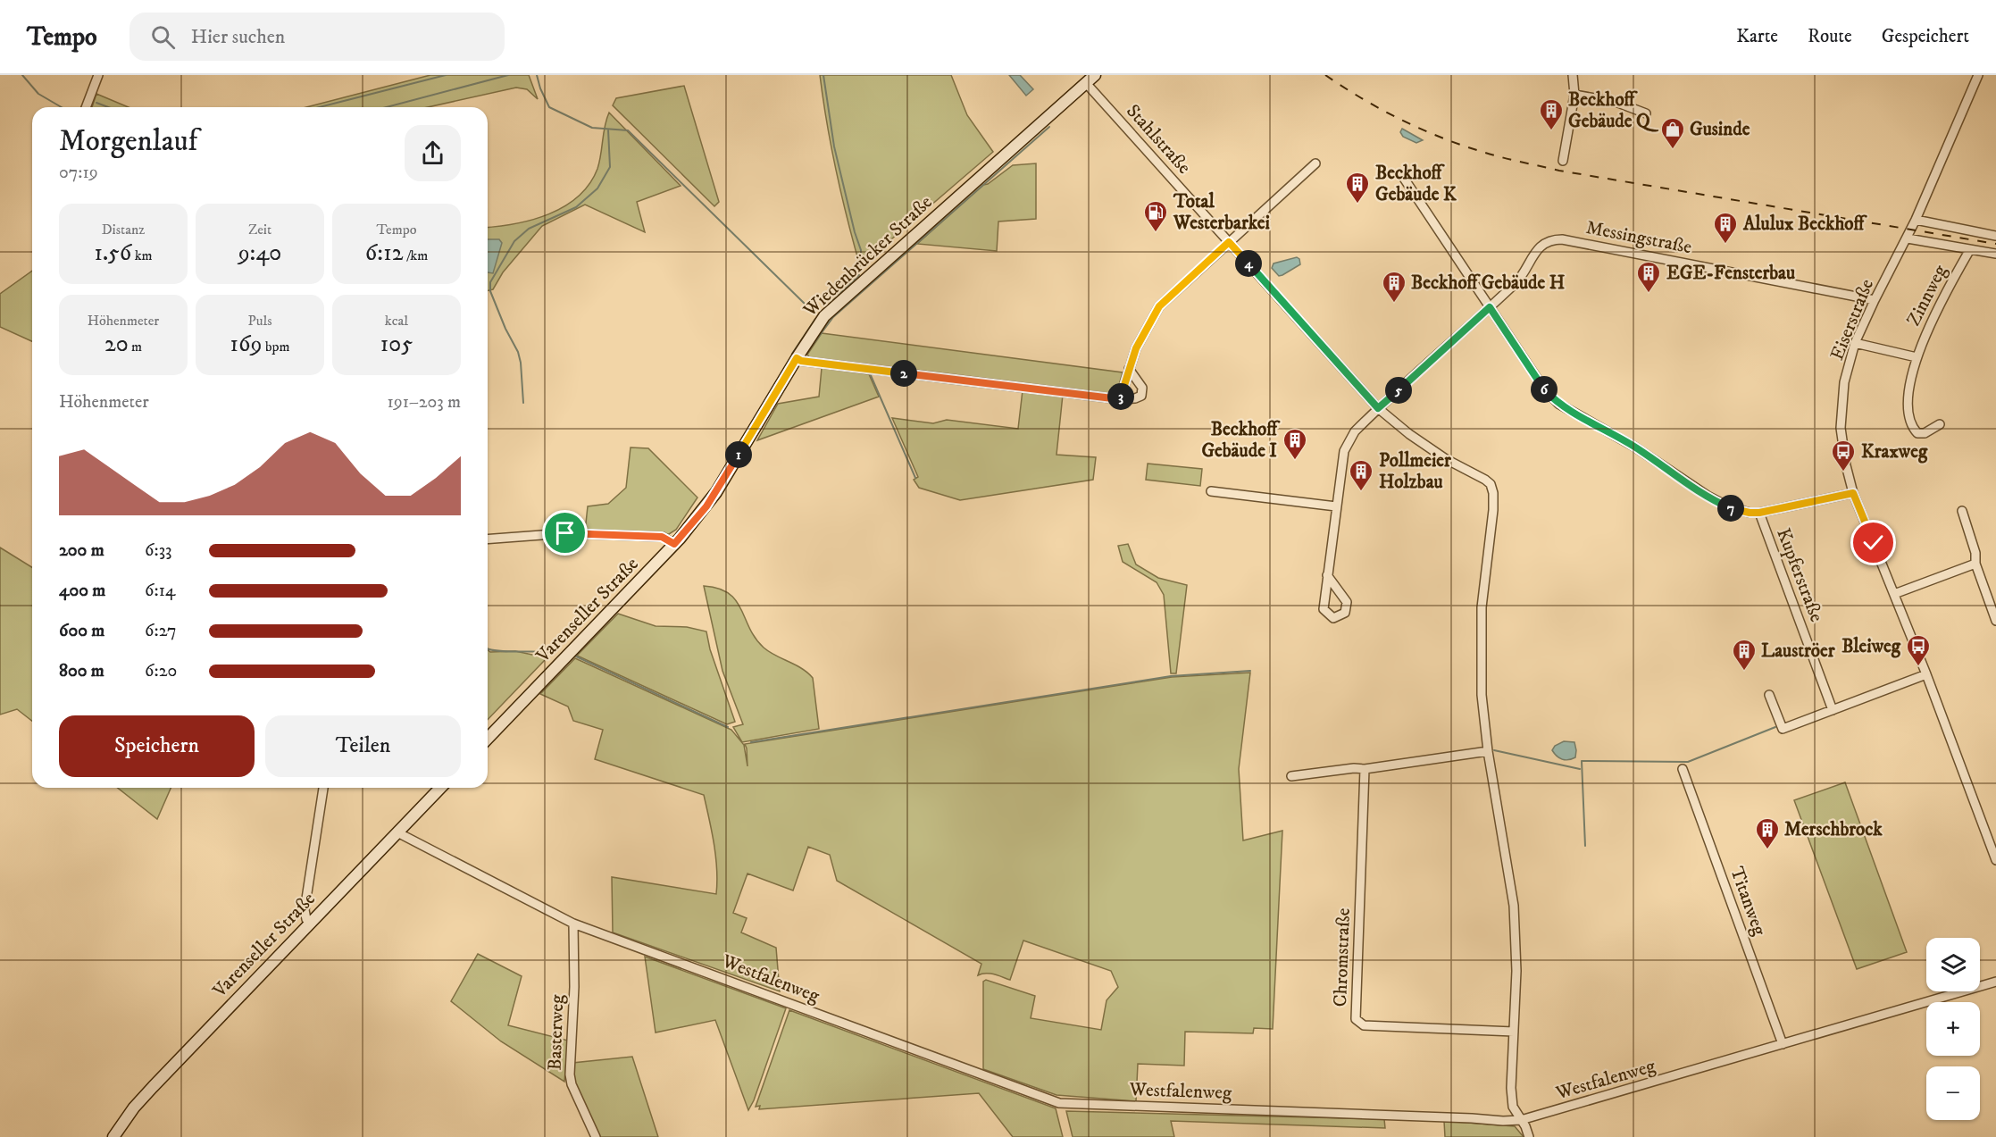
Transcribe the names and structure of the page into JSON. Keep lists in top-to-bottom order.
{
  "streets": {
    "main road": ["Wiedenbrücker Straße", "Varenseller Straße"],
    "street": [
      "Stahlstraße",
      "Messingstraße",
      "Zinnweg",
      "Eiserstraße",
      "Kupferstraße",
      "Titanweg",
      "Chromstraße",
      "Westfalenweg",
      "Basterweg"
    ]
  },
  "crossings": [
    ["Stahlstraße", "Messingstraße"],
    ["Stahlstraße", "Wiedenbrücker Straße"],
    ["Messingstraße", "Eiserstraße"],
    ["Wiedenbrücker Straße", "Varenseller Straße"],
    ["Zinnweg", "Eiserstraße"],
    ["Varenseller Straße", "Westfalenweg"],
    ["Titanweg", "Westfalenweg"],
    ["Westfalenweg", "Basterweg"]
  ],
  "places": {
    "building": [
      "Beckhoff Gebäude Q",
      "Beckhoff Gebäude K",
      "Alulux Beckhoff",
      "EGE-Fensterbau",
      "Beckhoff Gebäude H",
      "Beckhoff Gebäude I",
      "Pollmeier Holzbau",
      "Lauströer",
      "Merschbrock"
    ],
    "shop": ["Gusinde"],
    "fuel station": ["Total Westerbarkei"],
    "bus stop": ["Kraxweg", "Bleiweg"]
  },
  "page": {
    "header": "Tempo",
    "search": "Hier suchen",
    "nav": ["Karte", "Route", "Gespeichert"],
    "heading": ["Morgenlauf", "07:19"],
    "stats": [
      ["Distanz", "1.56 km"],
      ["Zeit", "9:40"],
      ["Tempo", "6:12 /km"],
      ["Höhenmeter", "20 m"],
      ["Puls", "169 bpm"],
      ["kcal", "105"]
    ],
    "pins": [
      "4",
      "2",
      "6",
      "5",
      "3",
      "1",
      "7"
    ],
    "chart": ["Höhenmeter", "191–203 m"],
    "list": [
      {
        "name": "200 m",
        "note": "6:33"
      },
      {
        "name": "400 m",
        "note": "6:14"
      },
      {
        "name": "600 m",
        "note": "6:27"
      },
      {
        "name": "800 m",
        "note": "6:20"
      }
    ],
    "buttons": ["Speichern", "Teilen"],
    "map_buttons": ["+", "−"]
  }
}
